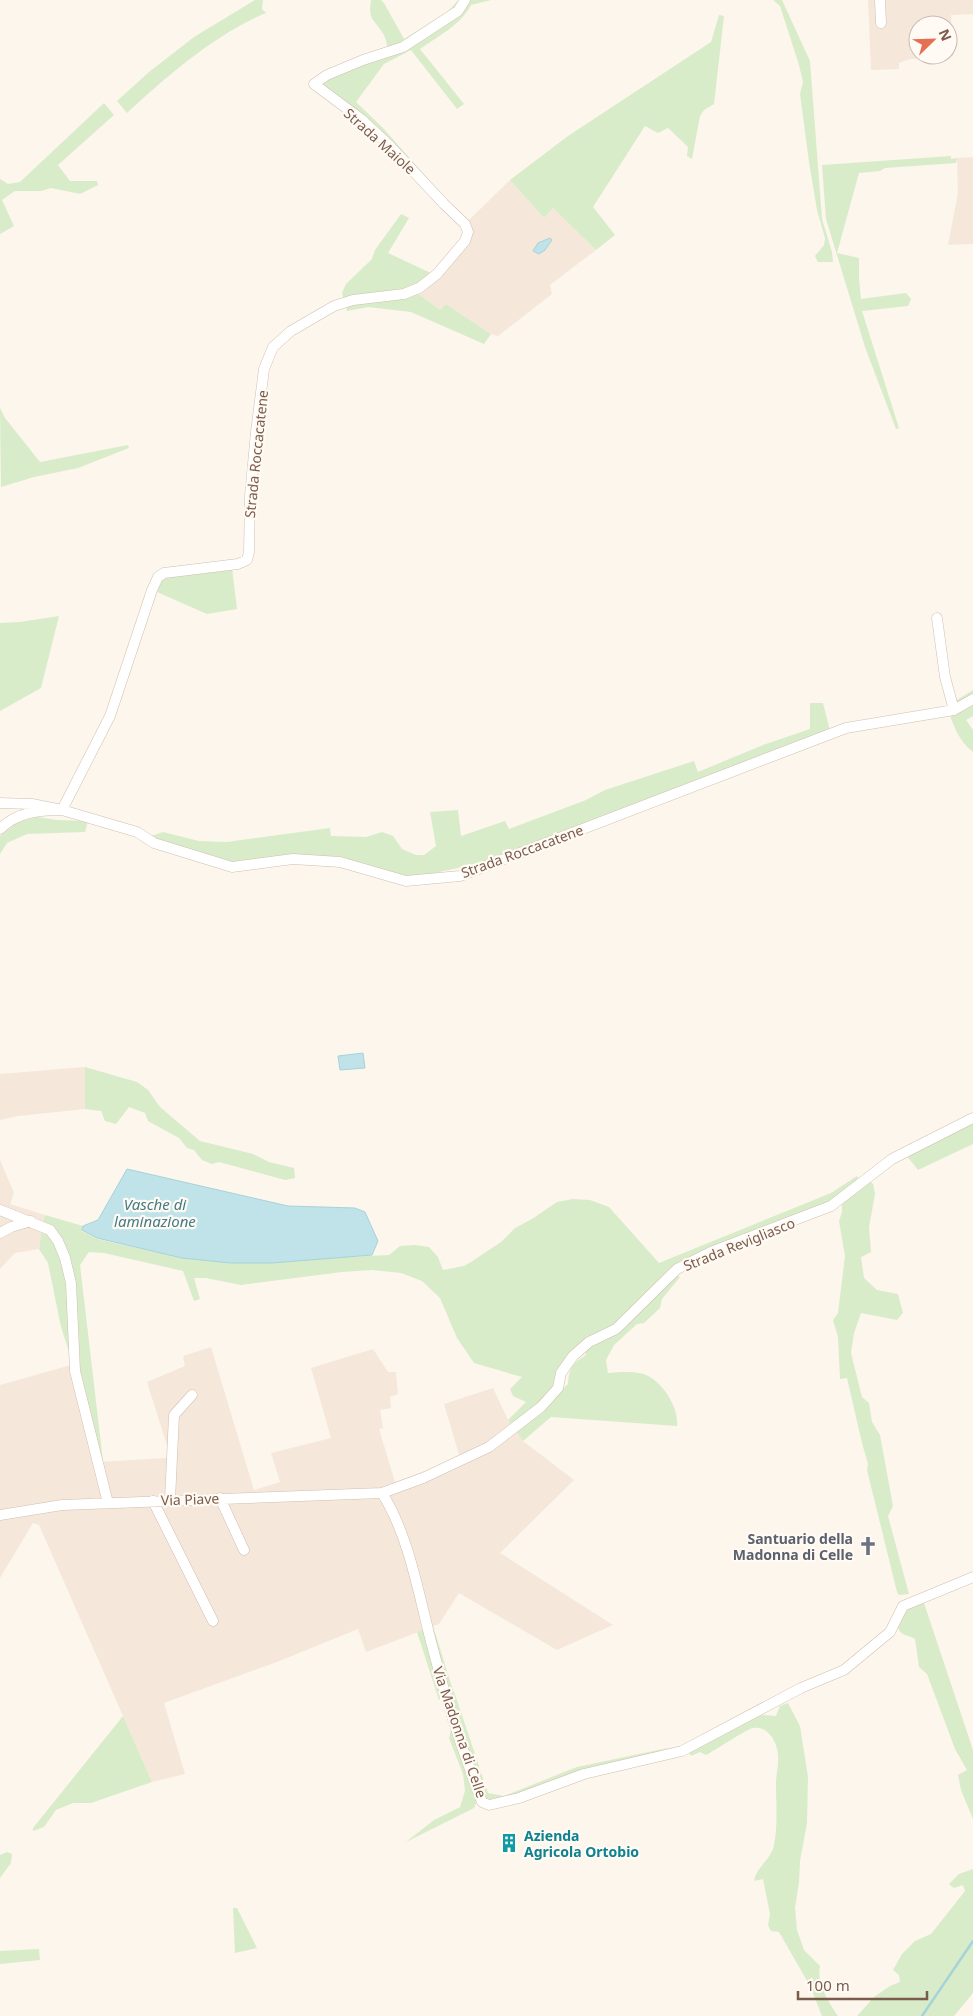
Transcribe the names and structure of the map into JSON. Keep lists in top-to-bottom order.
{
  "streets": {
    "street": [
      "Strada Maiole",
      "Strada Roccacatene",
      "Strada Revigliasco",
      "Via Piave",
      "Via Madonna di Celle"
    ]
  },
  "crossings": [
    ["Strada Maiole", "Strada Roccacatene"],
    ["Strada Revigliasco", "Via Piave"],
    ["Strada Revigliasco", "Via Madonna di Celle"],
    ["Via Piave", "Via Madonna di Celle"]
  ],
  "water": ["Vasche di laminazione"],
  "places": {
    "church": ["Santuario della Madonna di Celle"],
    "building": ["Azienda Agricola Ortobio"]
  },
  "scale_bar": "100 m",
  "north": "top right"
}
